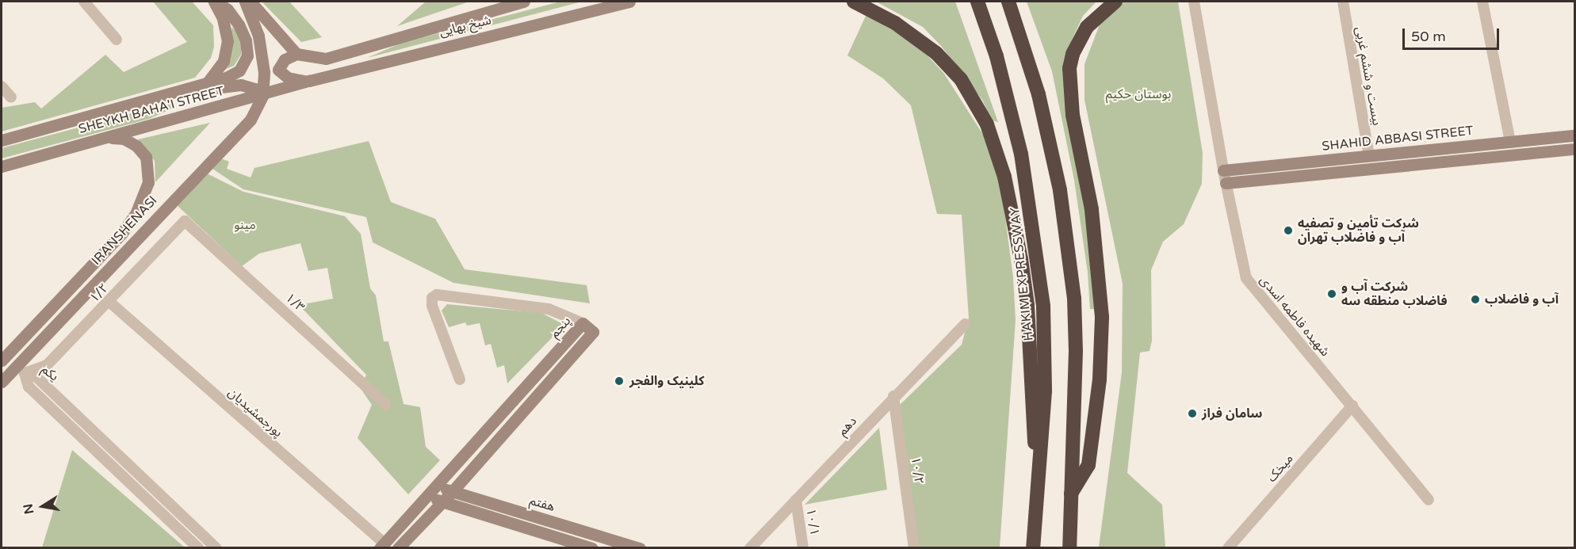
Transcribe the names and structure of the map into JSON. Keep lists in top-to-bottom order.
{
  "streets": {
    "highway": ["HAKIM EXPRESSWAY"],
    "main road": [
      "شیخ بهایی",
      "SHEYKH BAHA'I STREET",
      "SHAHID ABBASI STREET",
      "IRANSHENASI",
      "پنجم",
      "هفتم"
    ],
    "street": [
      "بیست و ششم غربی",
      "۱/۲",
      "۱/۳",
      "شهیده فاطمه اسدی",
      "یکم",
      "پورجمشیدیان",
      "دهم",
      "میخک",
      "۱۰/۲",
      "۱۰/۱"
    ]
  },
  "crossings": [
    ["شیخ بهایی", "SHEYKH BAHA'I STREET"],
    ["بیست و ششم غربی", "SHAHID ABBASI STREET"],
    ["SHEYKH BAHA'I STREET", "IRANSHENASI"],
    ["SHAHID ABBASI STREET", "شهیده فاطمه اسدی"],
    ["IRANSHENASI", "۱/۲"],
    ["IRANSHENASI", "یکم"],
    ["۱/۲", "۱/۳"],
    ["۱/۲", "یکم"],
    ["۱/۲", "پورجمشیدیان"],
    ["شهیده فاطمه اسدی", "میخک"],
    ["پنجم", "پورجمشیدیان"],
    ["پنجم", "هفتم"],
    ["دهم", "۱۰/۲"],
    ["دهم", "۱۰/۱"]
  ],
  "parks": ["بوستان حکیم", "مینو"],
  "places": [
    "شركت تأمين و تصفيه آب و فاضلاب تهران",
    "شرکت آب و فاضلاب منطقه سه",
    "آب و فاضلاب",
    "کلینیک والفجر",
    "سامان فراز"
  ],
  "scale_bar": "50 m",
  "north": "left"
}
